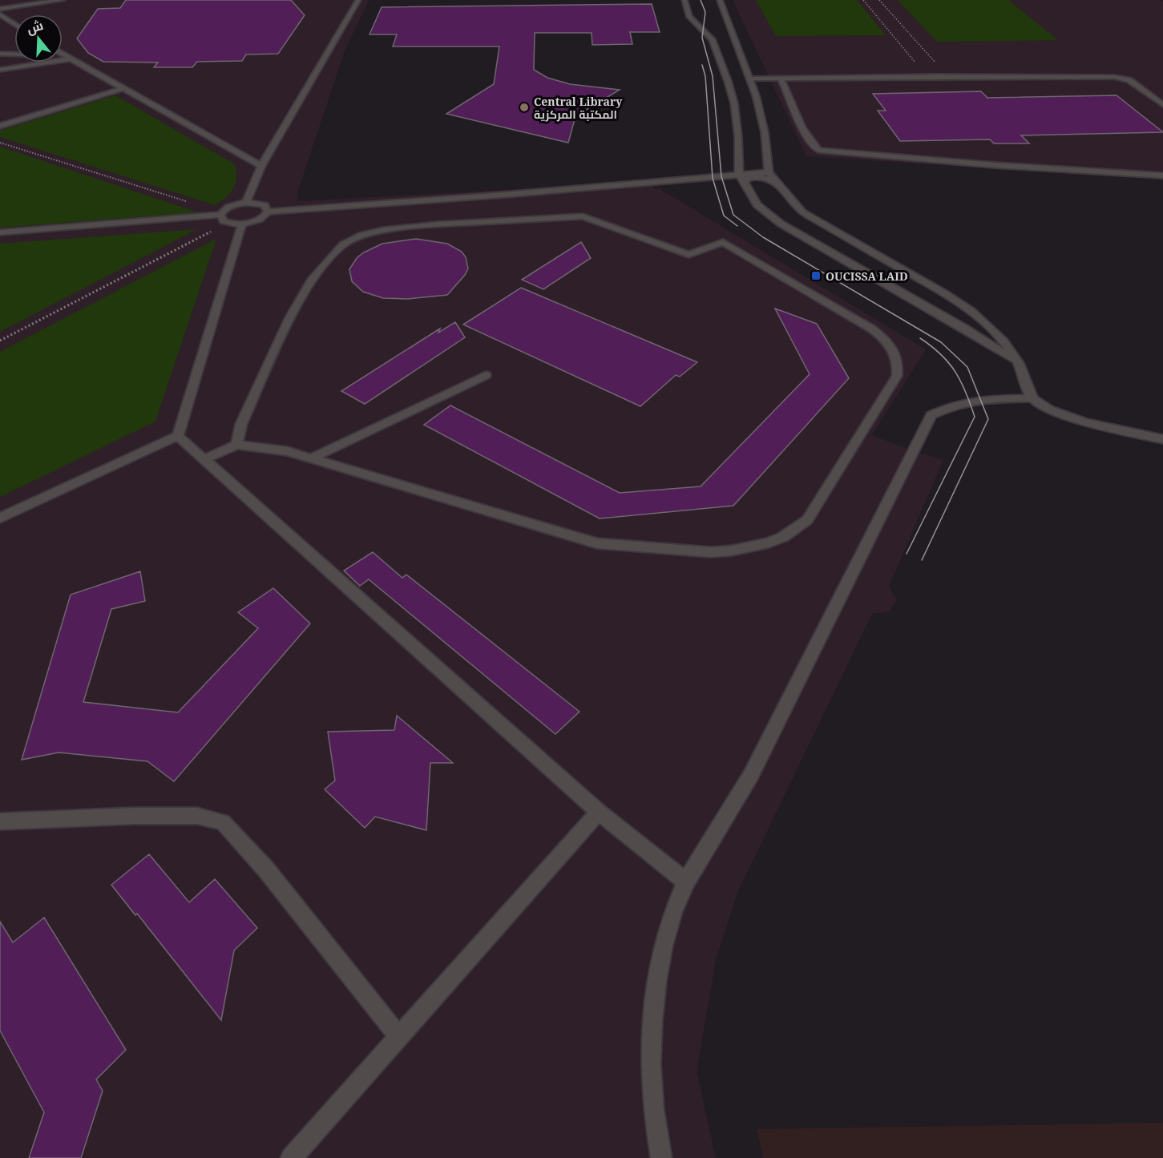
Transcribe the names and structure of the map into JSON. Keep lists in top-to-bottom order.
{
  "places": {
    "other": ["Central Library المكتبة المركزية"],
    "transit": ["OUCISSA LAID"]
  },
  "north": "top"
}
